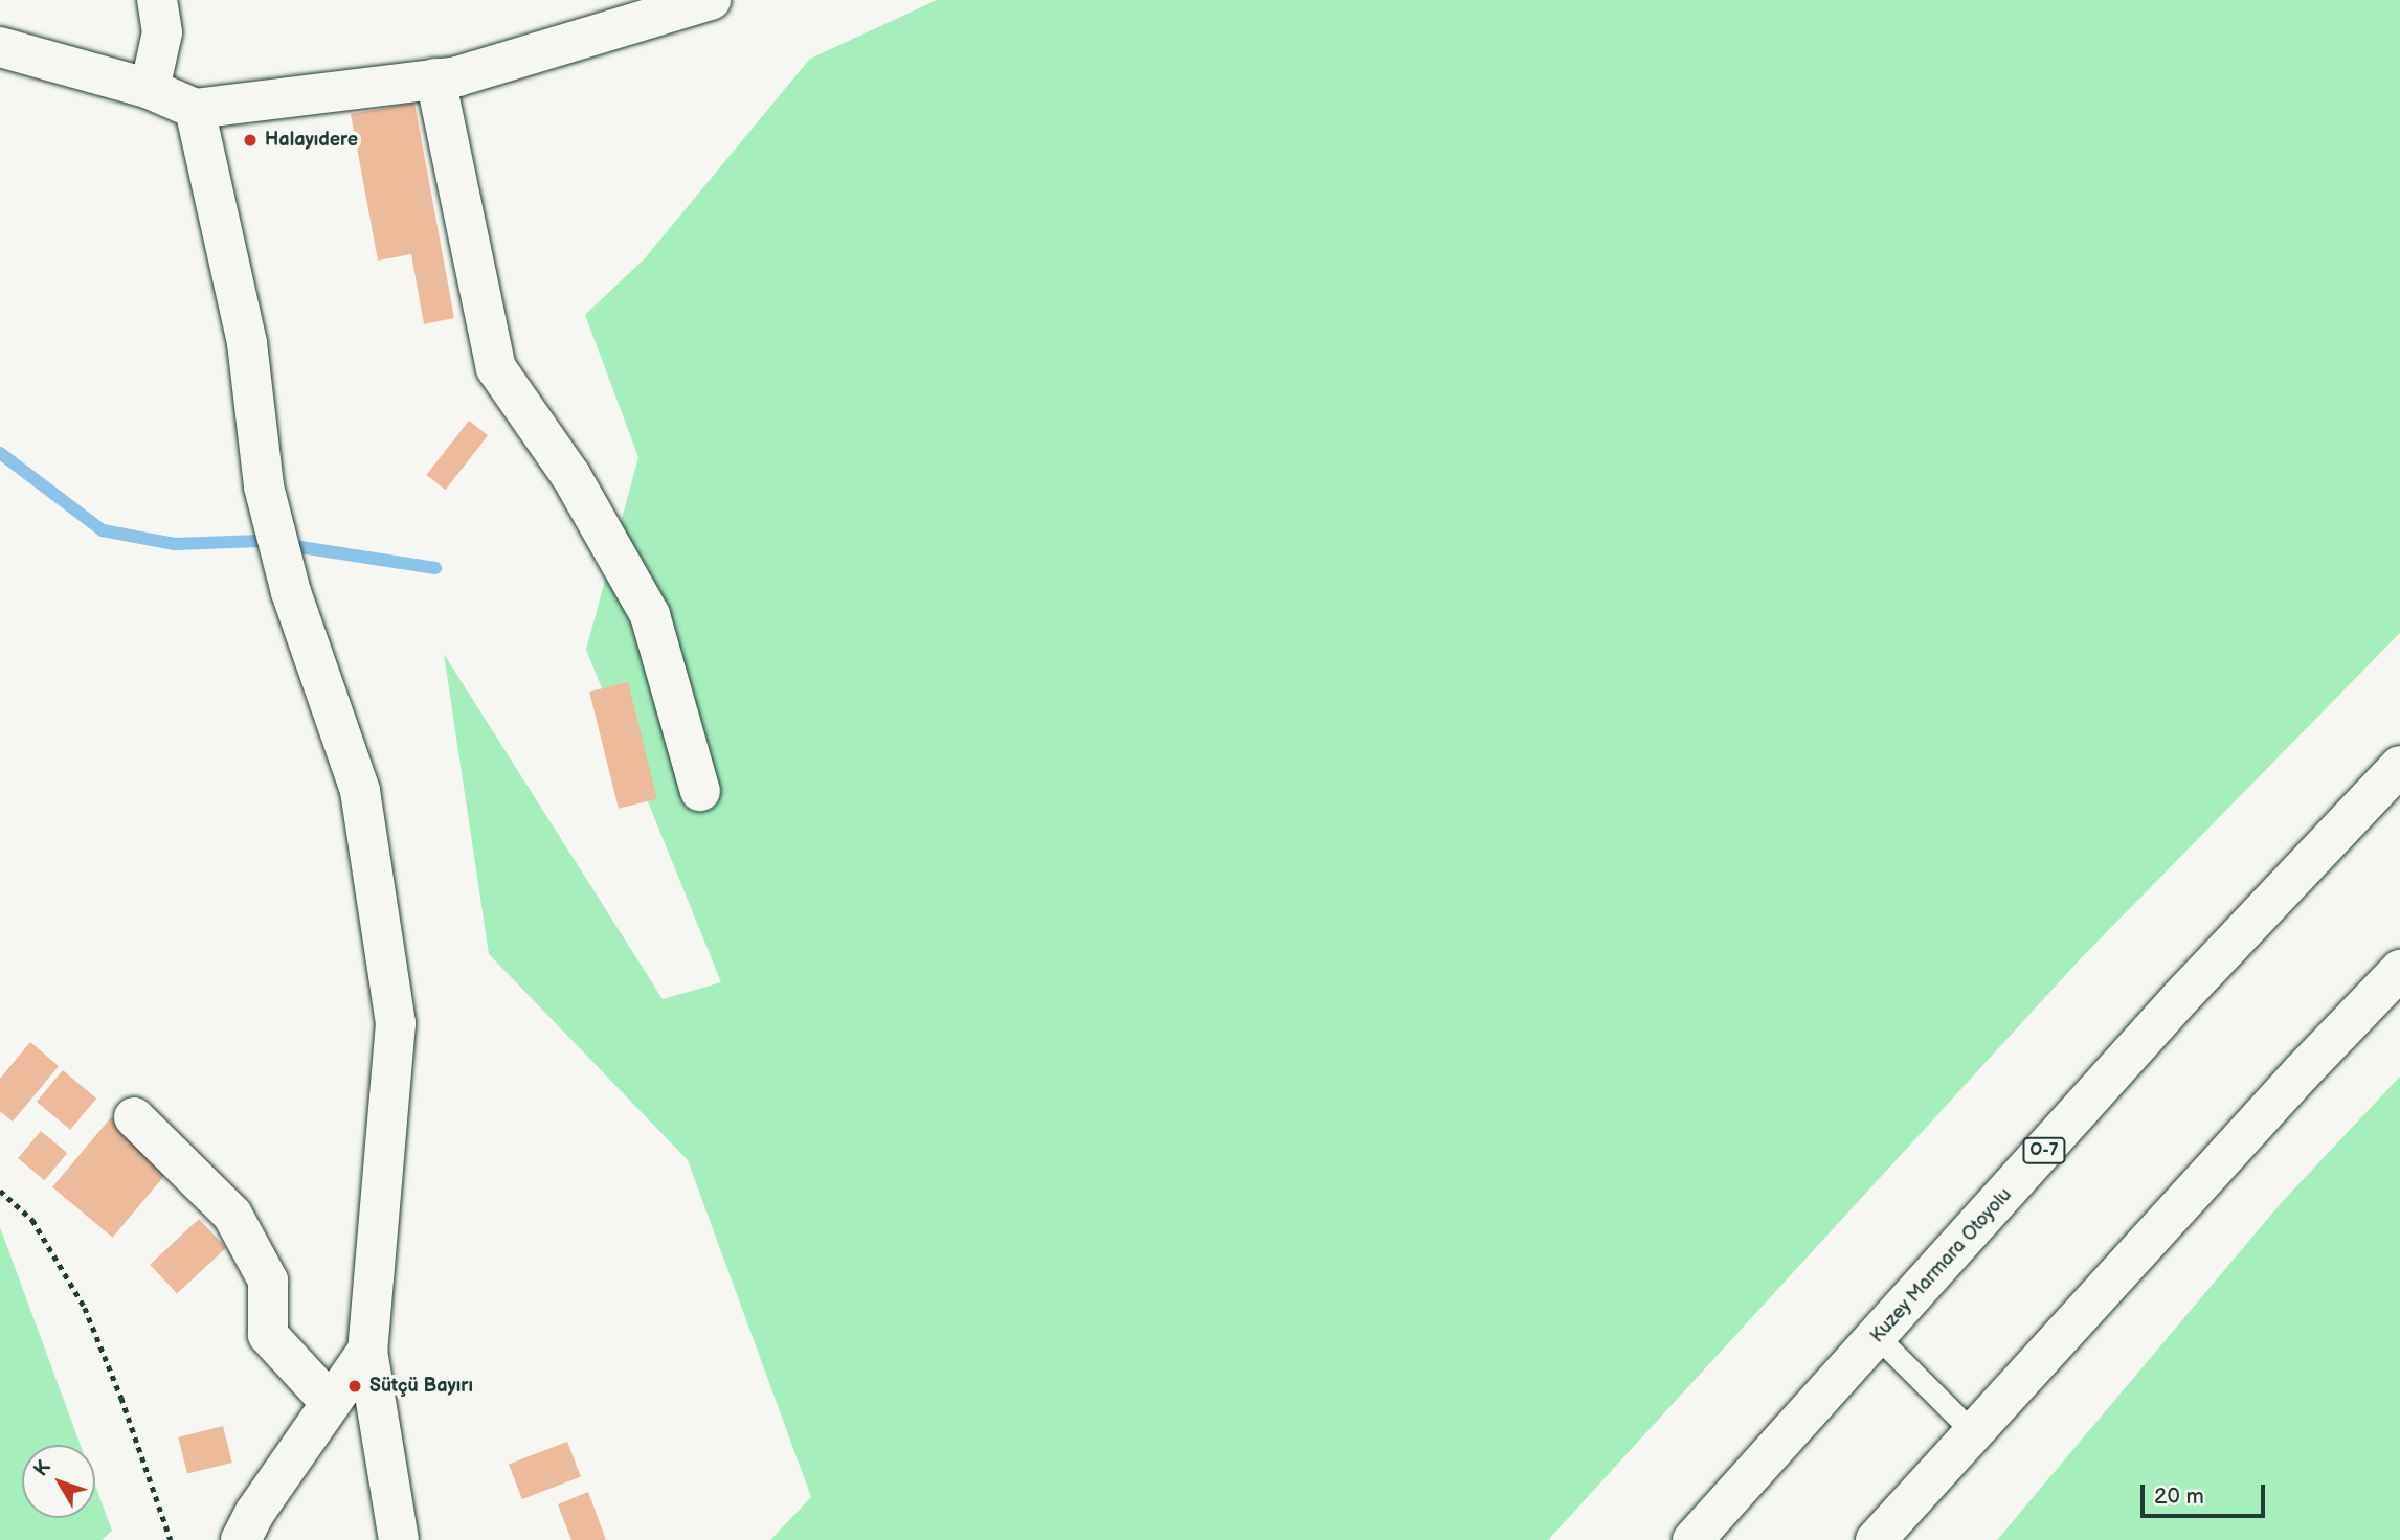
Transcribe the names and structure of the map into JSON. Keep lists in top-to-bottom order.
{
  "streets": {
    "main road": ["O-7", "Kuzey Marmara Otoyolu"]
  },
  "places": ["Halayıdere", "Sütçü Bayırı"],
  "scale_bar": "20 m",
  "north": "top left"
}
